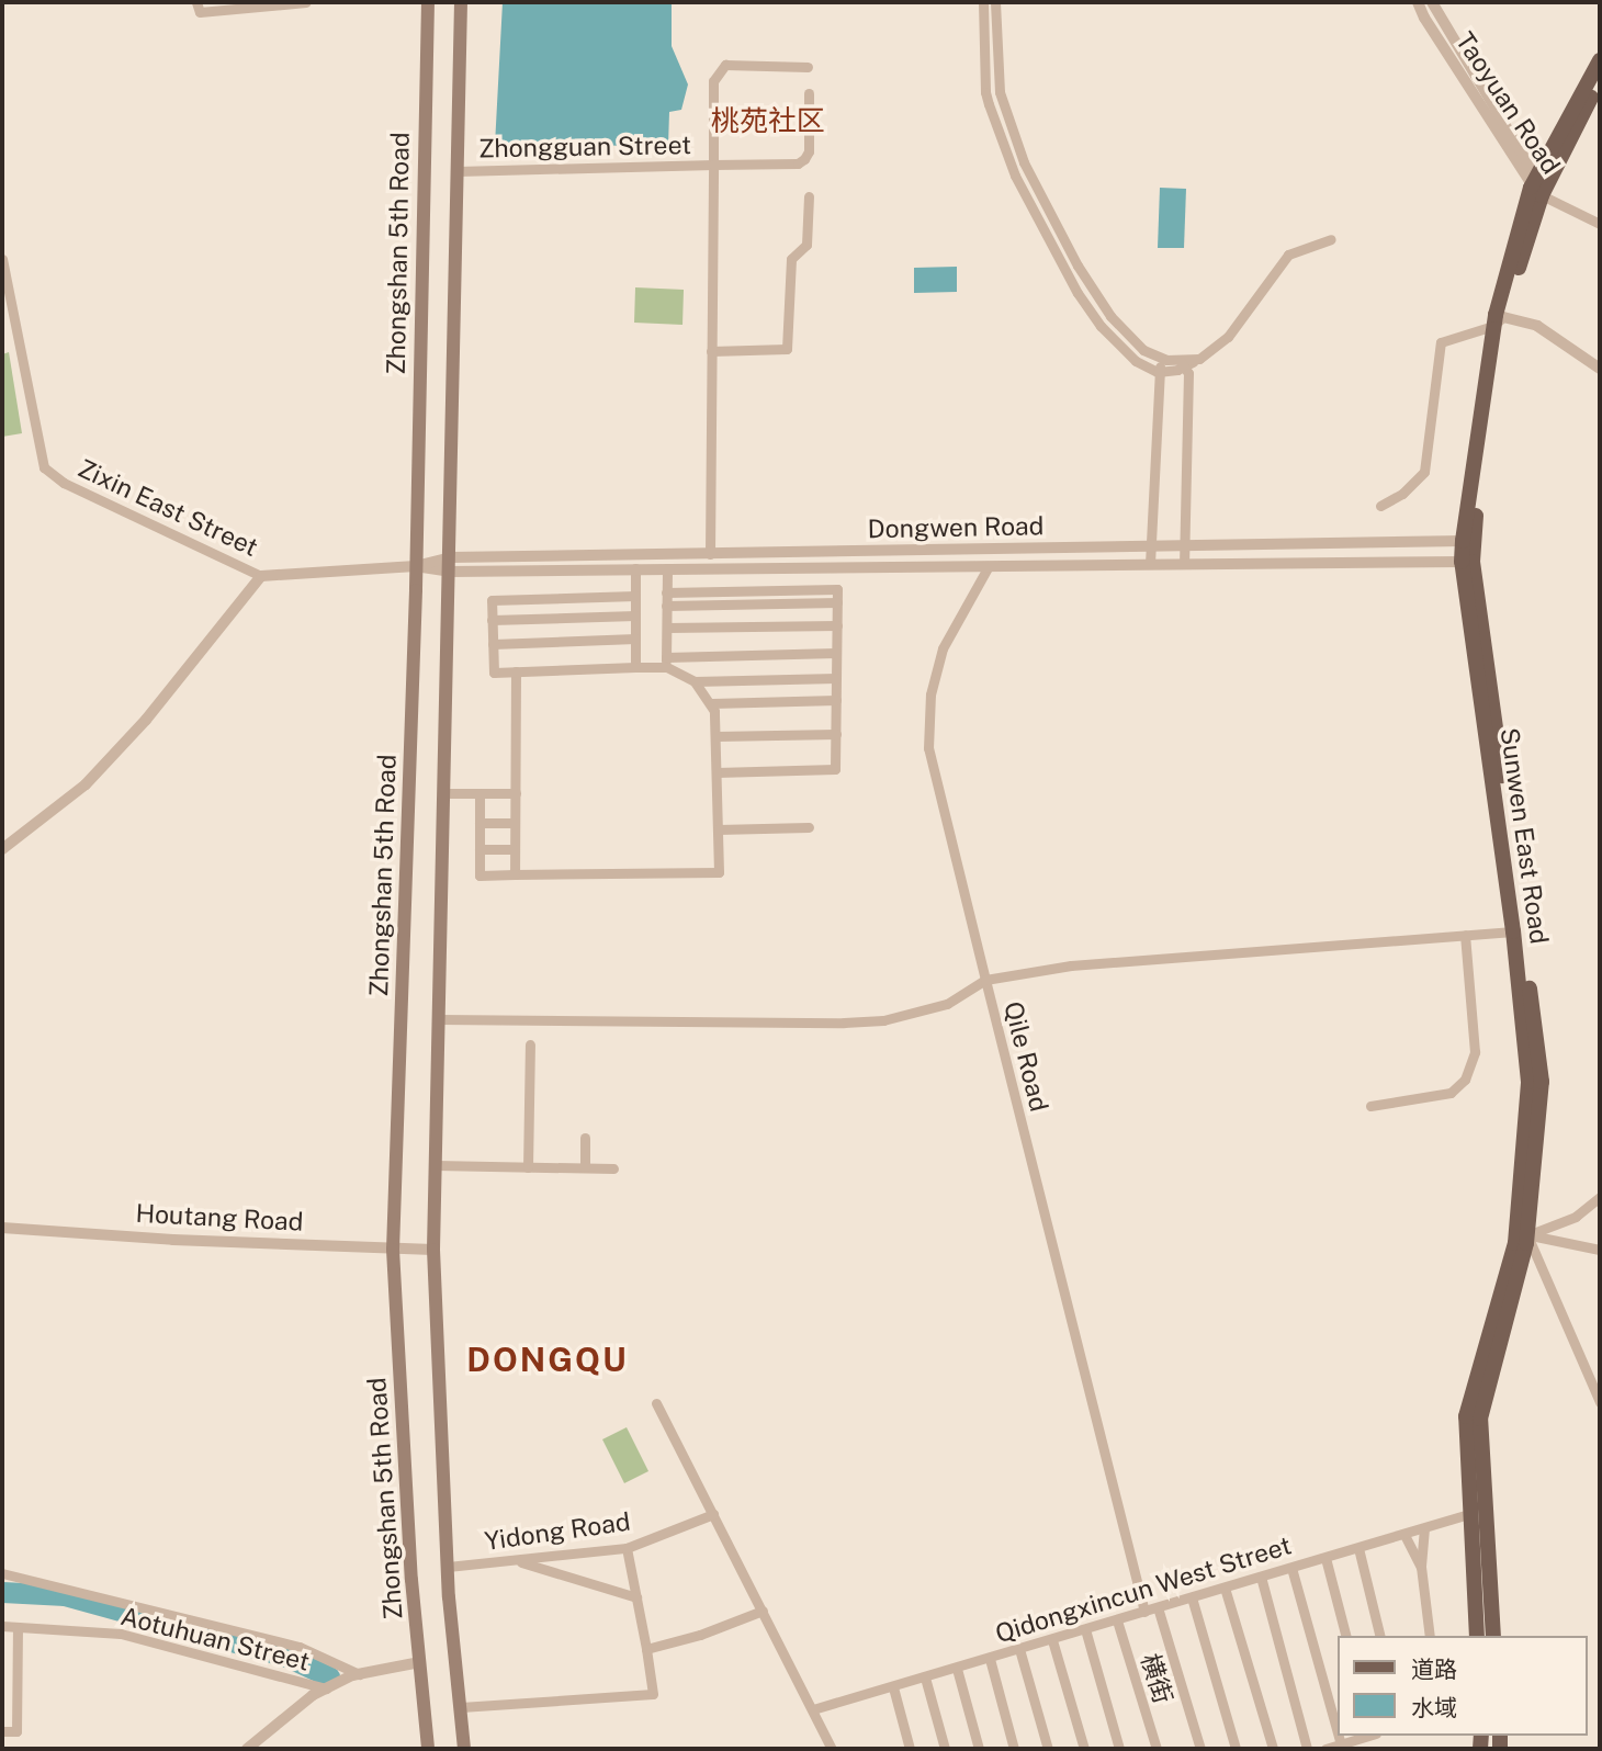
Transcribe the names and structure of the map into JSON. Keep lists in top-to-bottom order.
{
  "streets": {
    "main road": ["Zhongshan 5th Road", "Sunwen East Road"],
    "street": [
      "Taoyuan Road",
      "Zhongguan Street",
      "Zixin East Street",
      "Dongwen Road",
      "Qile Road",
      "Houtang Road",
      "Yidong Road",
      "Qidongxincun West Street",
      "Aotuhuan Street",
      "横街"
    ]
  },
  "crossings": [
    ["Taoyuan Road", "Sunwen East Road"],
    ["Zhongguan Street", "Dongwen Road"],
    ["Zhongshan 5th Road", "Houtang Road"],
    ["Dongwen Road", "Sunwen East Road"],
    ["Sunwen East Road", "Qile Road"],
    ["Sunwen East Road", "Qidongxincun West Street"],
    ["Qile Road", "Qidongxincun West Street"],
    ["Qidongxincun West Street", "横街"]
  ],
  "districts": ["桃苑社区", "DONGQU"],
  "legend": ["道路", "水域"]
}
